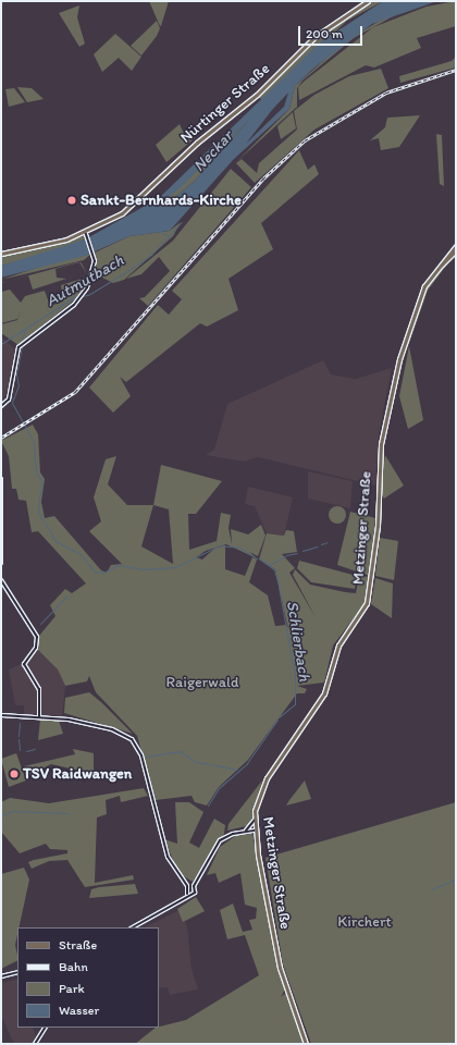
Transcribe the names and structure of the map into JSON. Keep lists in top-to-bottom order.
{
  "streets": {
    "main road": ["Nürtinger Straße", "Metzinger Straße"]
  },
  "water": ["Neckar", "Autmutbach", "Schlierbach"],
  "parks": ["Raigerwald", "Kirchert"],
  "places": ["Sankt-Bernhards-Kirche", "TSV Raidwangen"],
  "legend": [
    "Straße",
    "Bahn",
    "Park",
    "Wasser"
  ],
  "scale_bar": "200 m"
}
